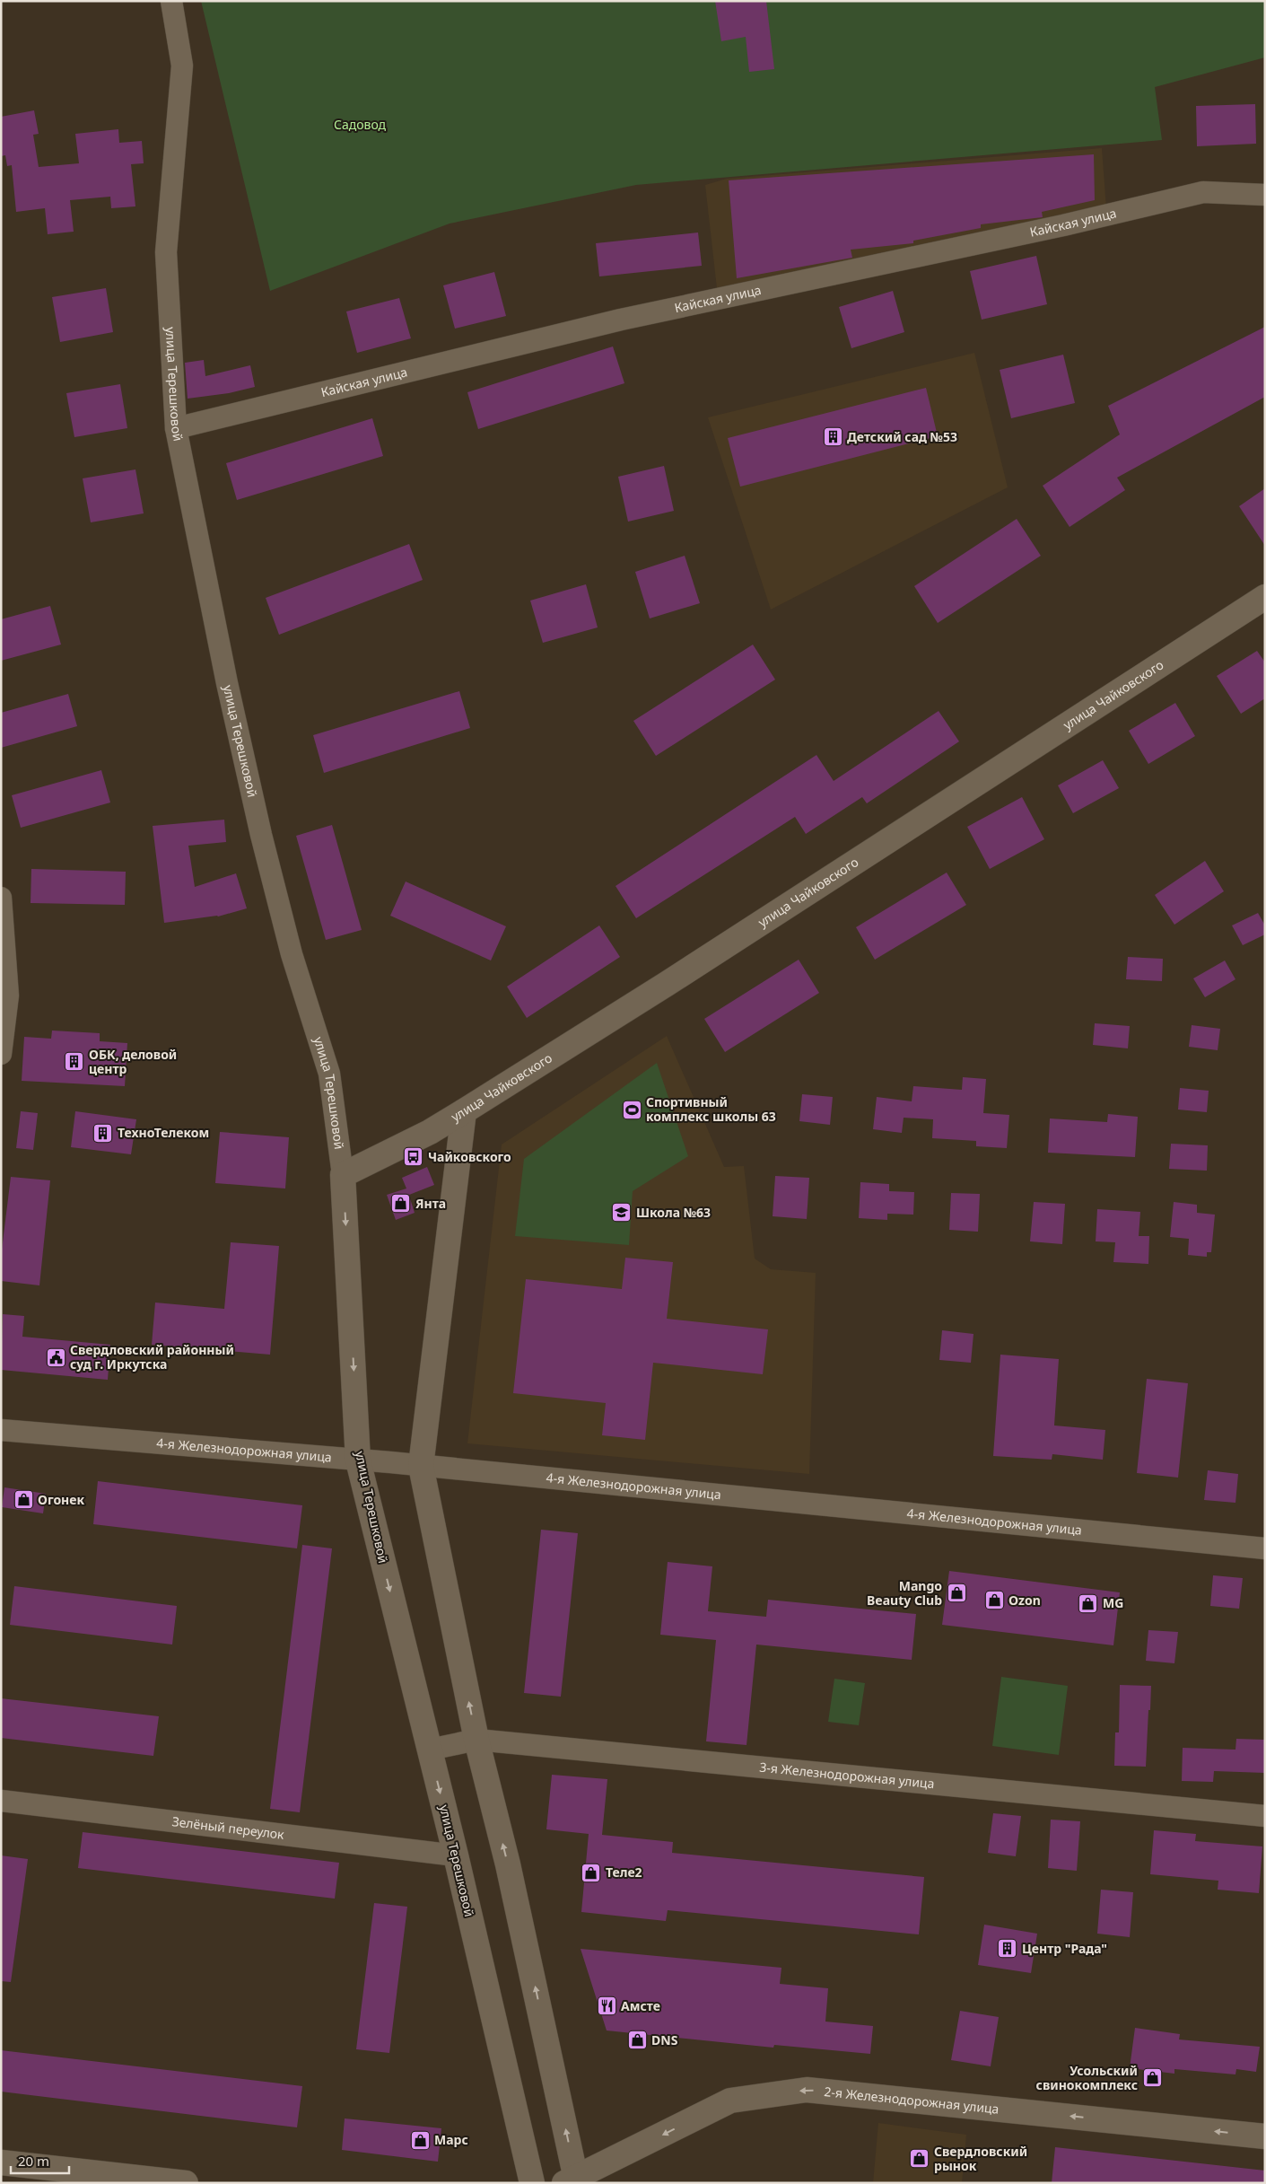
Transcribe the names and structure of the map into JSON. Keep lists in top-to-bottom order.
{
  "streets": {
    "street": [
      "Кайская улица",
      "улица Терешковой",
      "улица Чайковского",
      "4-я Железнодорожная улица",
      "3-я Железнодорожная улица",
      "Зелёный переулок",
      "2-я Железнодорожная улица"
    ]
  },
  "crossings": [
    ["Кайская улица", "улица Терешковой"],
    ["улица Терешковой", "улица Чайковского"],
    ["улица Терешковой", "4-я Железнодорожная улица"],
    ["улица Терешковой", "3-я Железнодорожная улица"],
    ["улица Терешковой", "Зелёный переулок"]
  ],
  "one_way": ["2-я Железнодорожная улица"],
  "parks": ["Садовод"],
  "places": {
    "building": [
      "Детский сад №53",
      "ОБК, деловой центр",
      "ТехноТелеком",
      "Центр \"Рада\""
    ],
    "sports": ["Спортивный комплекс школы 63"],
    "bus stop": ["Чайковского"],
    "shop": [
      "Янта",
      "Огонек",
      "Mango Beauty Club",
      "Ozon",
      "MG",
      "Теле2",
      "DNS",
      "Усольский свинокомплекс",
      "Марс",
      "Свердловский рынок"
    ],
    "school or university": ["Школа №63"],
    "public building": ["Свердловский районный суд г. Иркутска"],
    "restaurant": ["Амсте"]
  },
  "scale_bar": "20 m"
}
